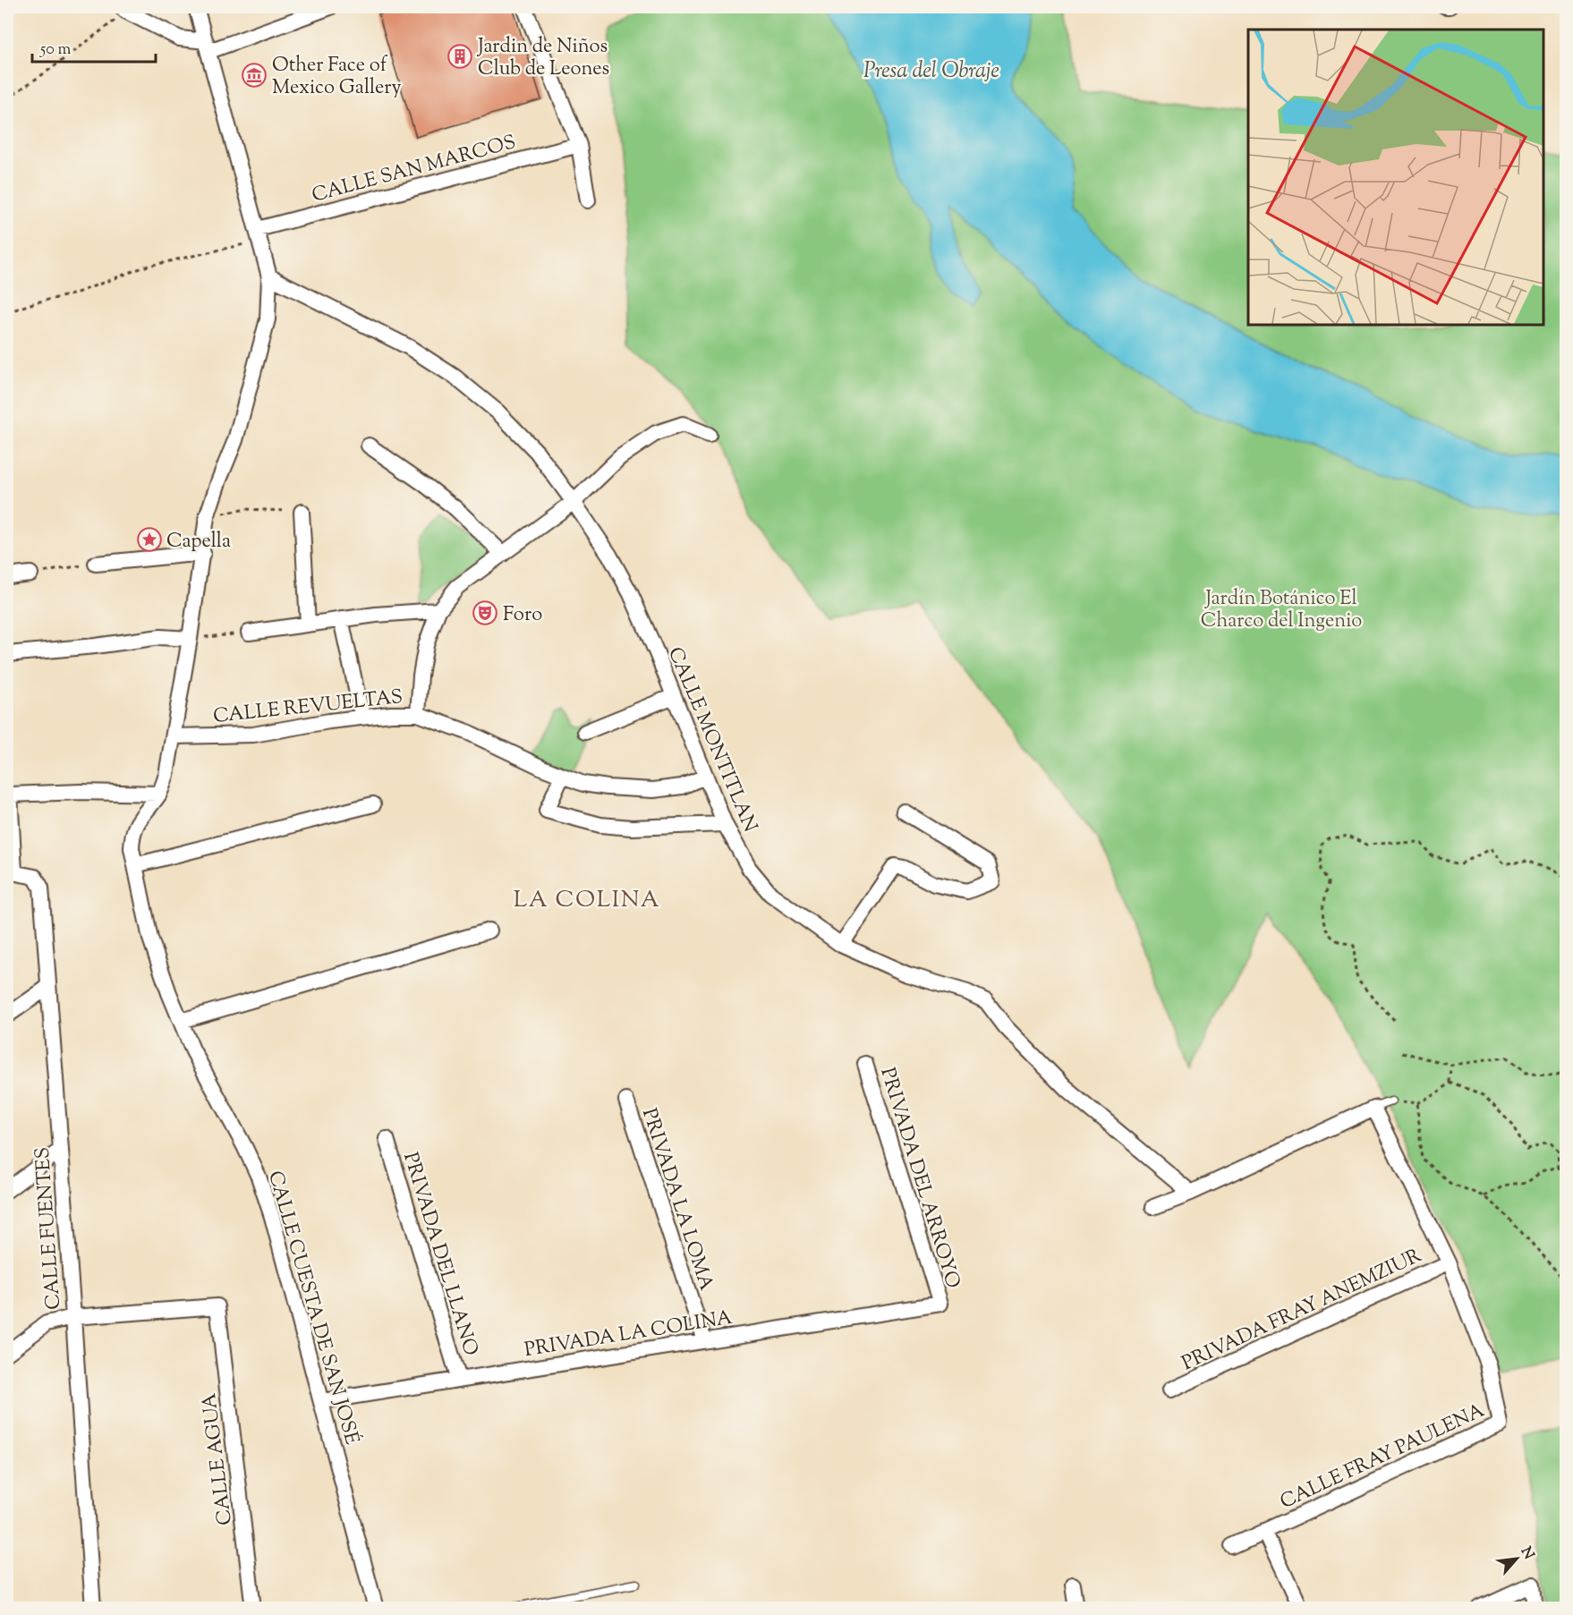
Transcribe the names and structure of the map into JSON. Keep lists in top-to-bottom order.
{
  "streets": {
    "street": [
      "CALLE SAN MARCOS",
      "CALLE REVUELTAS",
      "CALLE MONTITLAN",
      "PRIVADA DEL ARROYO",
      "PRIVADA LA LOMA",
      "CALLE FUENTES",
      "PRIVADA DEL LLANO",
      "CALLE CUESTA DE SAN JOSÉ",
      "PRIVADA FRAY ANEMZIUR",
      "PRIVADA LA COLINA",
      "CALLE FRAY PAULENA",
      "CALLE AGUA"
    ]
  },
  "crossings": [
    ["CALLE SAN MARCOS", "CALLE CUESTA DE SAN JOSÉ"],
    ["CALLE REVUELTAS", "CALLE MONTITLAN"],
    ["CALLE REVUELTAS", "CALLE CUESTA DE SAN JOSÉ"],
    ["CALLE MONTITLAN", "CALLE CUESTA DE SAN JOSÉ"],
    ["PRIVADA DEL ARROYO", "PRIVADA LA COLINA"],
    ["PRIVADA LA LOMA", "PRIVADA LA COLINA"],
    ["CALLE FUENTES", "CALLE AGUA"],
    ["PRIVADA DEL LLANO", "PRIVADA LA COLINA"],
    ["CALLE CUESTA DE SAN JOSÉ", "PRIVADA LA COLINA"],
    ["PRIVADA FRAY ANEMZIUR", "CALLE FRAY PAULENA"]
  ],
  "districts": ["LA COLINA"],
  "water": ["Presa del Obraje"],
  "parks": ["Jardín Botánico El Charco del Ingenio"],
  "places": {
    "building": ["Jardin de Niños Club de Leones"],
    "museum": ["Other Face of Mexico Gallery"],
    "place": ["Capella"],
    "theatre": ["Foro"]
  },
  "scale_bar": "50 m",
  "north": "top right"
}
